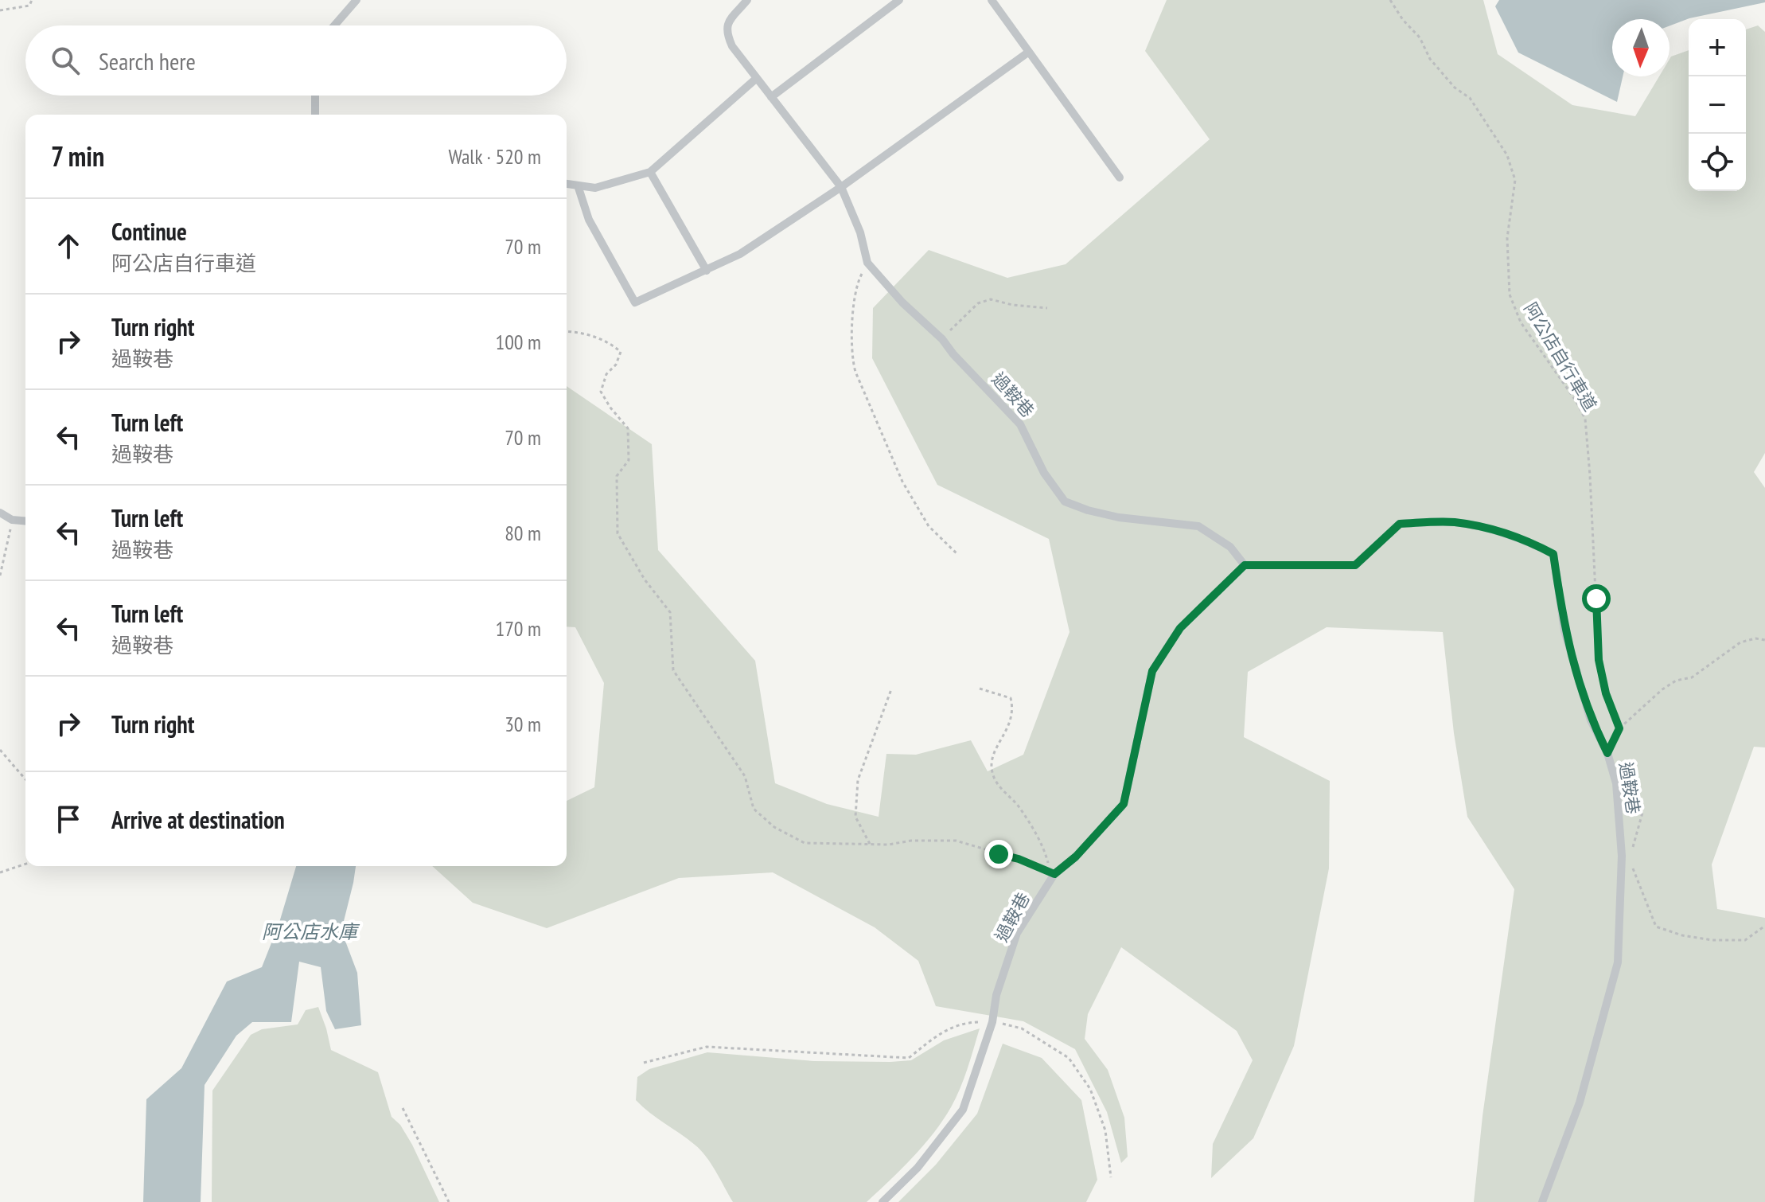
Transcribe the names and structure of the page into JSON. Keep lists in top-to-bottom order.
{
  "streets": {
    "lane": ["過鞍巷"],
    "path": ["阿公店自行車道"]
  },
  "water": ["阿公店水庫"],
  "north": "bottom",
  "page": {
    "map_buttons": ["+", "−"],
    "search": "Search here",
    "heading": ["7 min", "Walk · 520 m"],
    "list": [
      ["Continue", "阿公店自行車道", "70 m"],
      ["Turn right", "過鞍巷", "100 m"],
      ["Turn left", "過鞍巷", "70 m"],
      ["Turn left", "過鞍巷", "80 m"],
      ["Turn left", "過鞍巷", "170 m"],
      ["Turn right", "30 m"],
      "Arrive at destination"
    ]
  }
}
